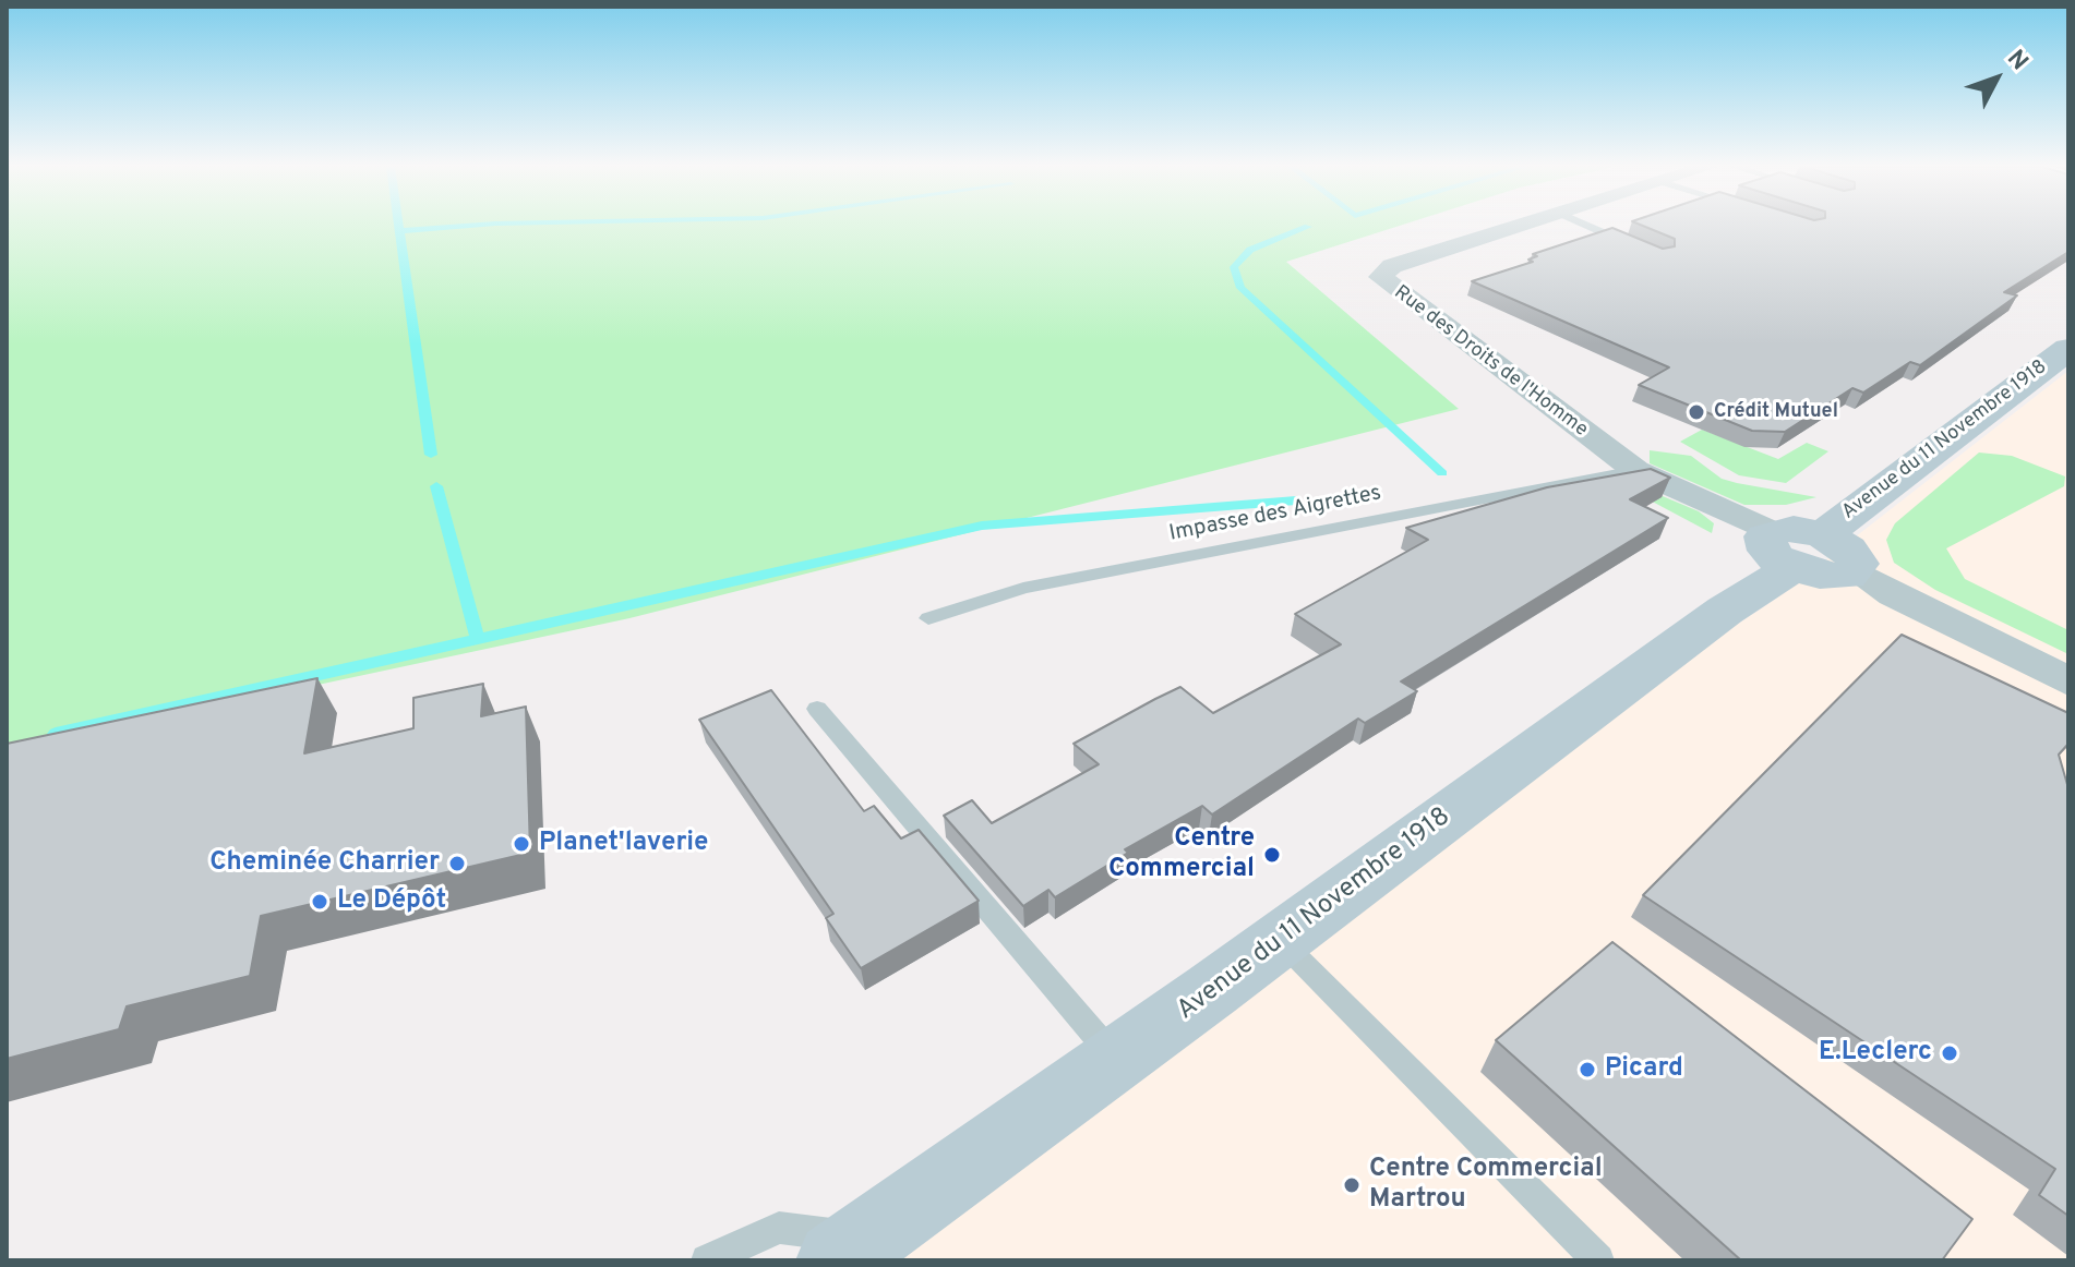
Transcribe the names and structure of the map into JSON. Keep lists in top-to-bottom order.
{
  "streets": {
    "main road": ["Avenue du 11 Novembre 1918"],
    "street": ["Rue des Droits de l'Homme"],
    "lane": ["Impasse des Aigrettes"]
  },
  "crossings": [
    ["Rue des Droits de l'Homme", "Avenue du 11 Novembre 1918"],
    ["Rue des Droits de l'Homme", "Impasse des Aigrettes"]
  ],
  "places": [
    "Crédit Mutuel",
    "Planet'laverie",
    "Centre Commercial",
    "Cheminée Charrier",
    "Le Dépôt",
    "E.Leclerc",
    "Picard",
    "Centre Commercial Martrou"
  ],
  "north": "top right"
}
